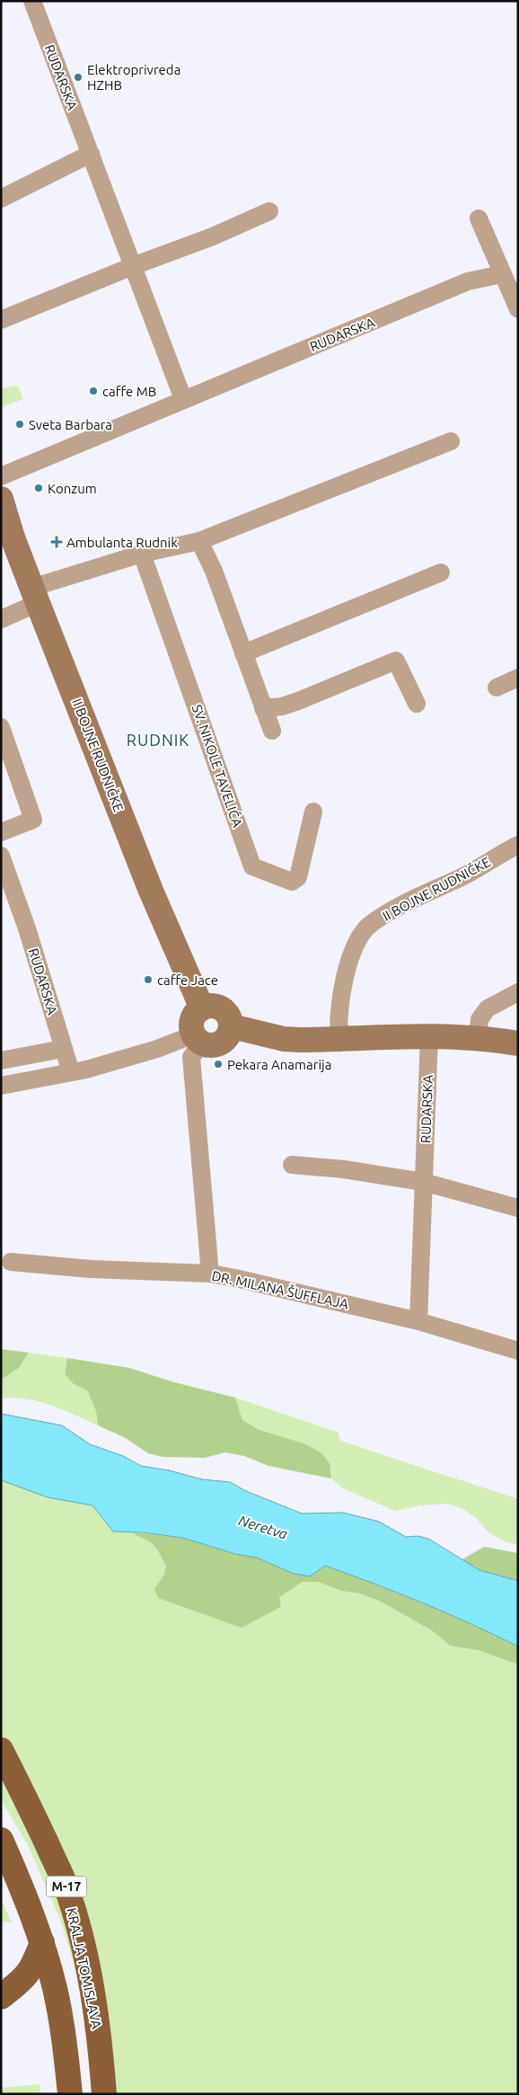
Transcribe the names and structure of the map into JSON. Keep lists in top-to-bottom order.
{
  "streets": {
    "main road": ["M-17", "KRALJA TOMISLAVA"],
    "street": [
      "RUDARSKA",
      "II BOJNE RUDNIČKE",
      "SV. NIKOLE TAVELIĆA",
      "DR. MILANA ŠUFFLAJA"
    ]
  },
  "crossings": [
    ["RUDARSKA", "DR. MILANA ŠUFFLAJA"]
  ],
  "districts": ["RUDNIK"],
  "water": ["Neretva"],
  "places": {
    "other": [
      "Elektroprivreda HZHB",
      "caffe MB",
      "Sveta Barbara",
      "Konzum",
      "caffe Jace",
      "Pekara Anamarija"
    ],
    "health": ["Ambulanta Rudnik"]
  }
}
